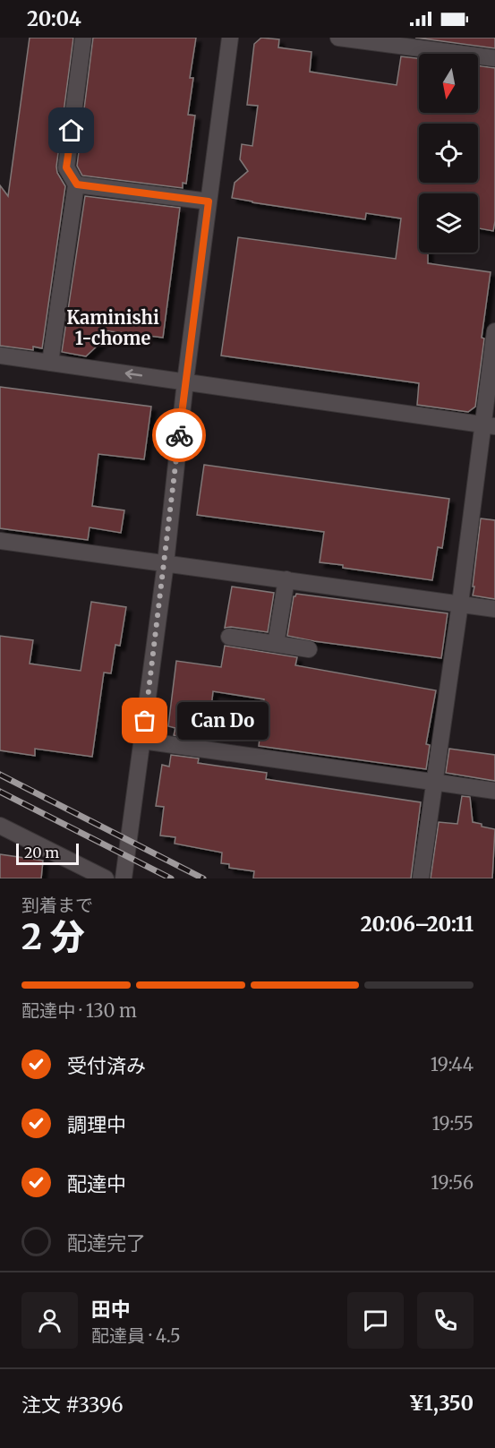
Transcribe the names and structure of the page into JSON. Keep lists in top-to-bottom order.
{
  "districts": ["Kaminishi 1-chome"],
  "places": ["Can Do"],
  "scale_bar": "20 m",
  "north": "bottom",
  "page": {
    "status": "20:04",
    "bubble": "Can Do",
    "scale": "20 m",
    "heading": ["2 分", "到着まで", "20:06–20:11"],
    "panel": [
      "田中",
      "配達員 · 4.5",
      "注文 #3396",
      "¥1,350"
    ],
    "bar": "配達中 · 130 m",
    "list": [
      ["受付済み", "19:44"],
      ["調理中", "19:55"],
      ["配達中", "19:56"],
      "配達完了"
    ]
  }
}
